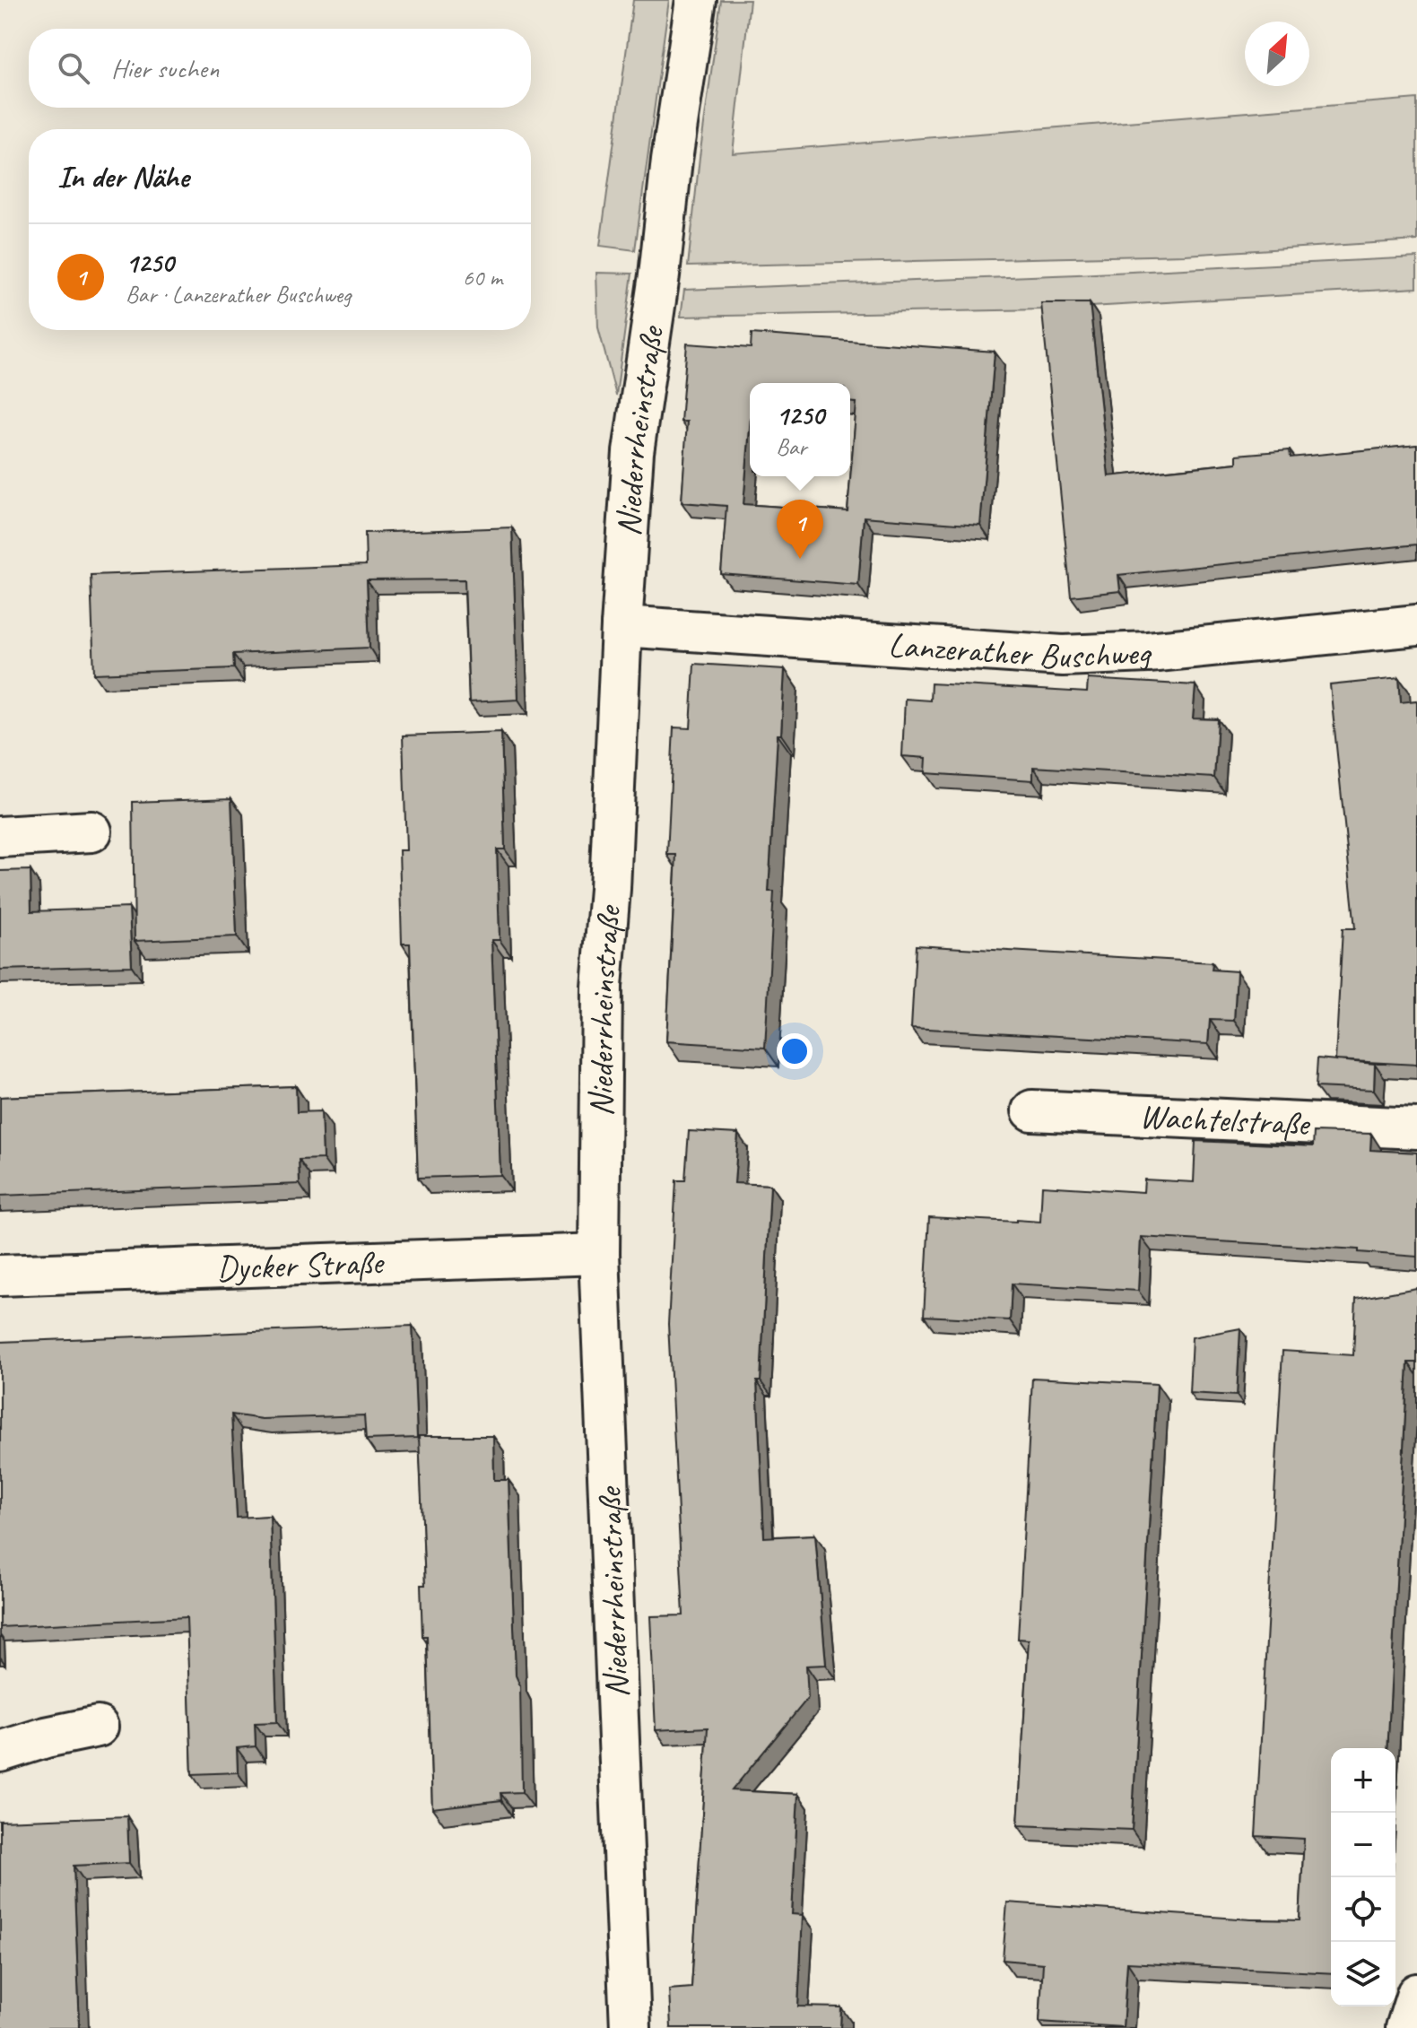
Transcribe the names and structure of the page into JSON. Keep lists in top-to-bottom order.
{
  "streets": {
    "street": [
      "Niederrheinstraße",
      "Lanzerather Buschweg",
      "Wachtelstraße",
      "Dycker Straße"
    ]
  },
  "crossings": [
    ["Niederrheinstraße", "Lanzerather Buschweg"],
    ["Niederrheinstraße", "Dycker Straße"]
  ],
  "north": "top right",
  "page": {
    "search": "Hier suchen",
    "heading": "In der Nähe",
    "list": [
      {
        "mark": "1",
        "name": "1250",
        "note": "Bar · Lanzerather Buschweg",
        "value": "60 m"
      }
    ],
    "popup": ["1250", "Bar"],
    "pins": "1",
    "map_buttons": ["+", "−"]
  }
}
